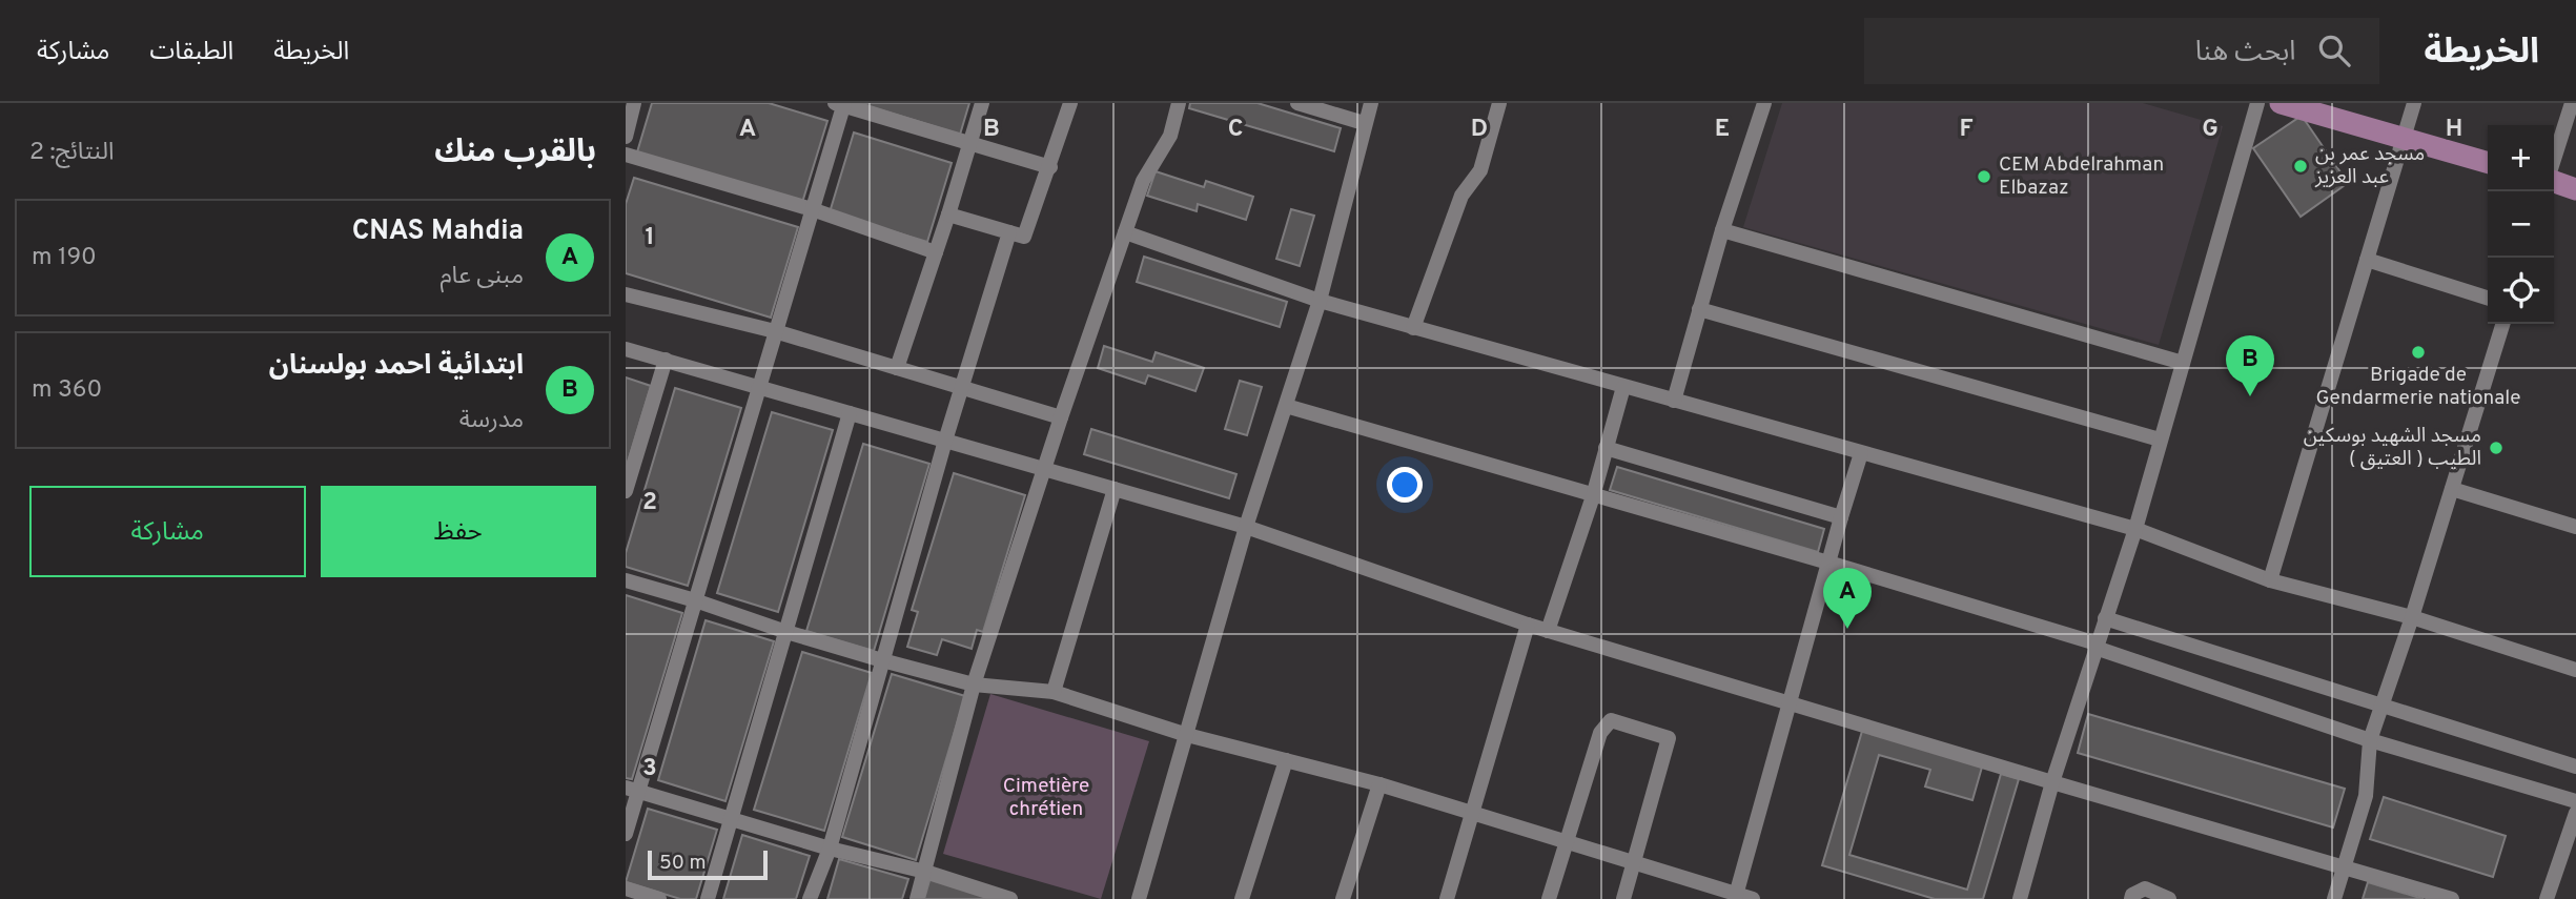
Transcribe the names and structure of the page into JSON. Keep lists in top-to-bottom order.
{
  "parks": ["Cimetière chrétien"],
  "places": [
    "مسجد عمر بن عبد العزيز",
    "CEM Abdelrahman Elbazaz",
    "Brigade de Gendarmerie nationale",
    "مسجد الشهيد بوسكين الطيب ( العتيق )"
  ],
  "scale_bar": "50 m",
  "page": {
    "header": "الخريطة",
    "search": "ابحث هنا",
    "nav": ["الخريطة", "الطبقات", "مشاركة"],
    "heading": ["بالقرب منك", "النتائج: 2"],
    "map_buttons": ["+", "−"],
    "list": [
      {
        "mark": "A",
        "name": "CNAS Mahdia",
        "note": "مبنى عام",
        "value": "190 m"
      },
      {
        "mark": "B",
        "name": "ابتدائية احمد بولسنان",
        "note": "مدرسة",
        "value": "360 m"
      }
    ],
    "pins": ["B", "A"],
    "buttons": ["حفظ", "مشاركة"],
    "scale": "50 m"
  },
  "grid": {
    "columns": [
      "A",
      "B",
      "C",
      "D",
      "E",
      "F",
      "G",
      "H"
    ],
    "rows": ["1", "2", "3"]
  }
}
